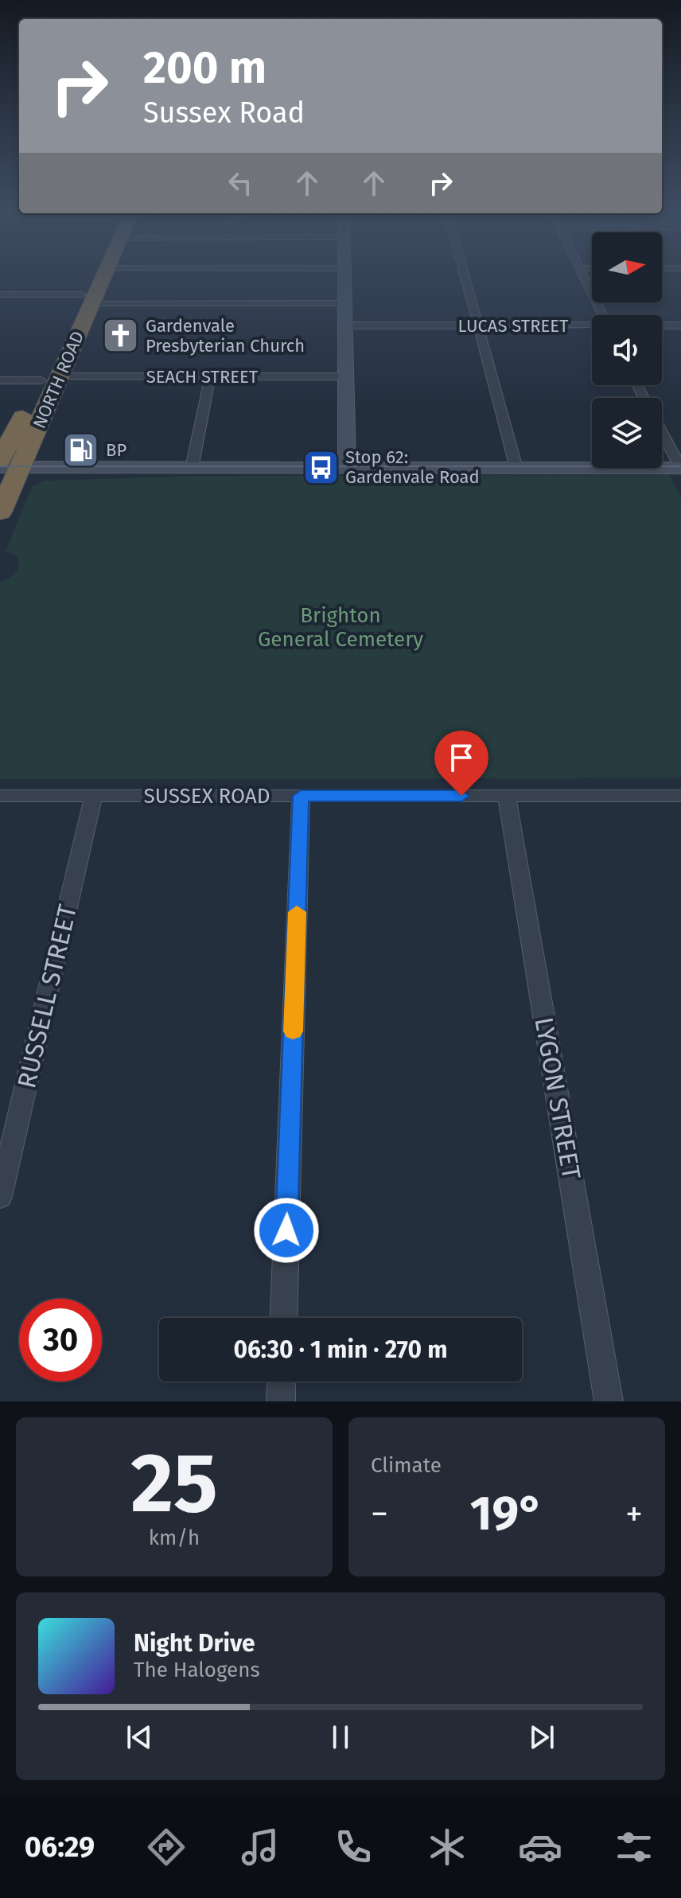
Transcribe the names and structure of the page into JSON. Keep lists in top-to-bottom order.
{
  "streets": {
    "highway": ["NORTH ROAD"],
    "street": [
      "LUCAS STREET",
      "SEACH STREET",
      "SUSSEX ROAD",
      "RUSSELL STREET",
      "LYGON STREET"
    ]
  },
  "crossings": [
    ["SEACH STREET", "NORTH ROAD"],
    ["SUSSEX ROAD", "RUSSELL STREET"],
    ["SUSSEX ROAD", "LYGON STREET"]
  ],
  "parks": ["Brighton General Cemetery"],
  "places": {
    "church": ["Gardenvale Presbyterian Church"],
    "fuel station": ["BP"],
    "bus stop": ["Stop 62: Gardenvale Road"]
  },
  "north": "right",
  "page": {
    "turn": ["200 m", "Sussex Road"],
    "limit": "30",
    "trip": "06:30 · 1 min · 270 m",
    "tile": [
      ["25", "km/h"],
      "Climate"
    ],
    "heat": ["−", "19°", "+"],
    "song": ["Night Drive", "The Halogens"],
    "tabs": "06:29"
  }
}
